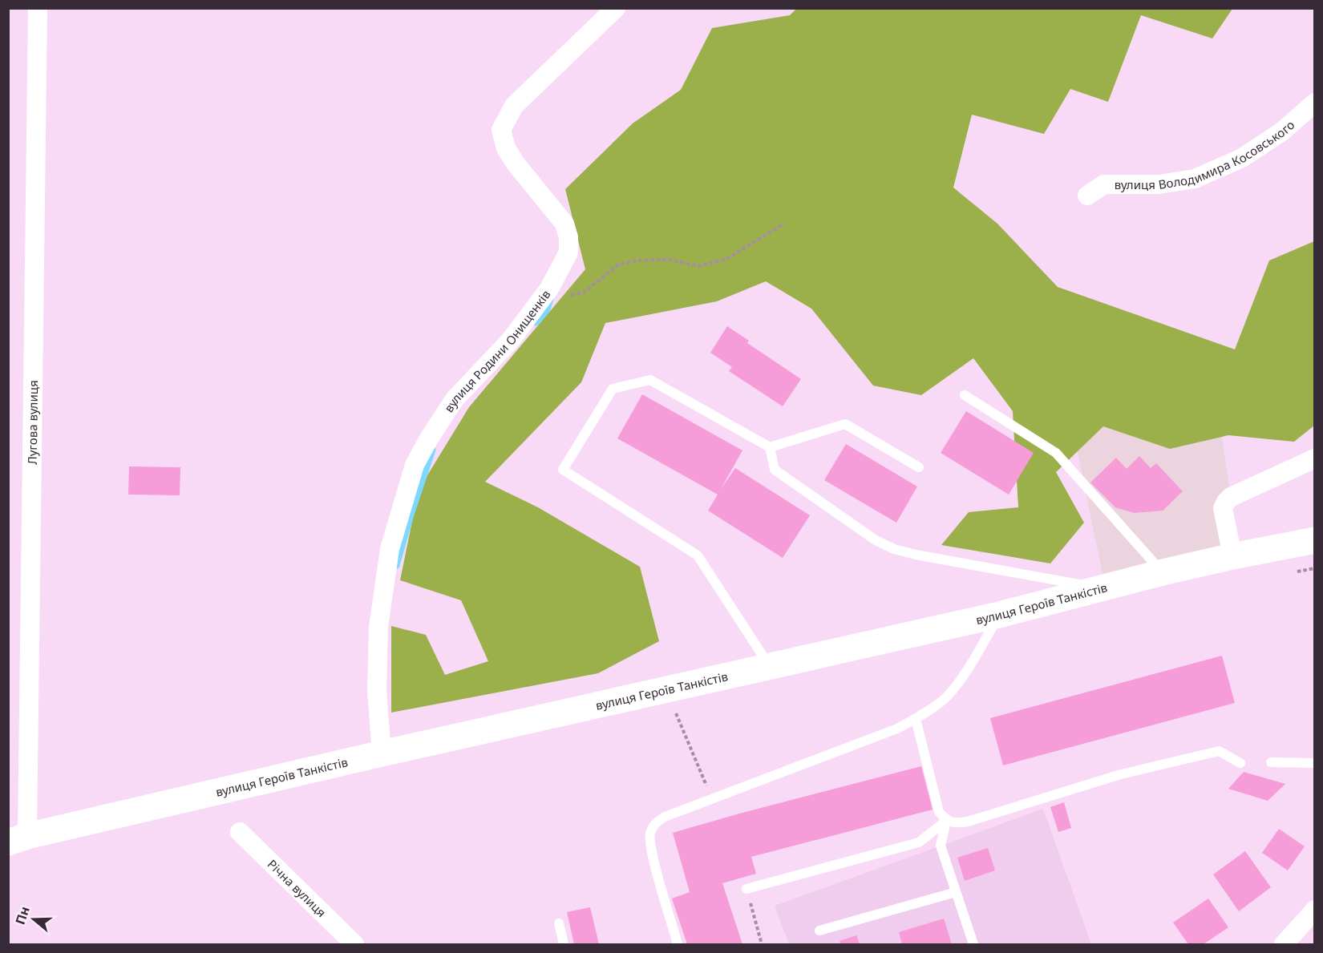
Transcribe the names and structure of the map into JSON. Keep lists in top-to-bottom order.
{
  "streets": {
    "main road": ["вулиця Героїв Танкістів"],
    "street": [
      "вулиця Володимира Косовського",
      "вулиця Родини Онищенків",
      "Лугова вулиця",
      "Річна вулиця"
    ]
  },
  "crossings": [
    ["вулиця Родини Онищенків", "вулиця Героїв Танкістів"],
    ["Лугова вулиця", "вулиця Героїв Танкістів"]
  ],
  "north": "left"
}
